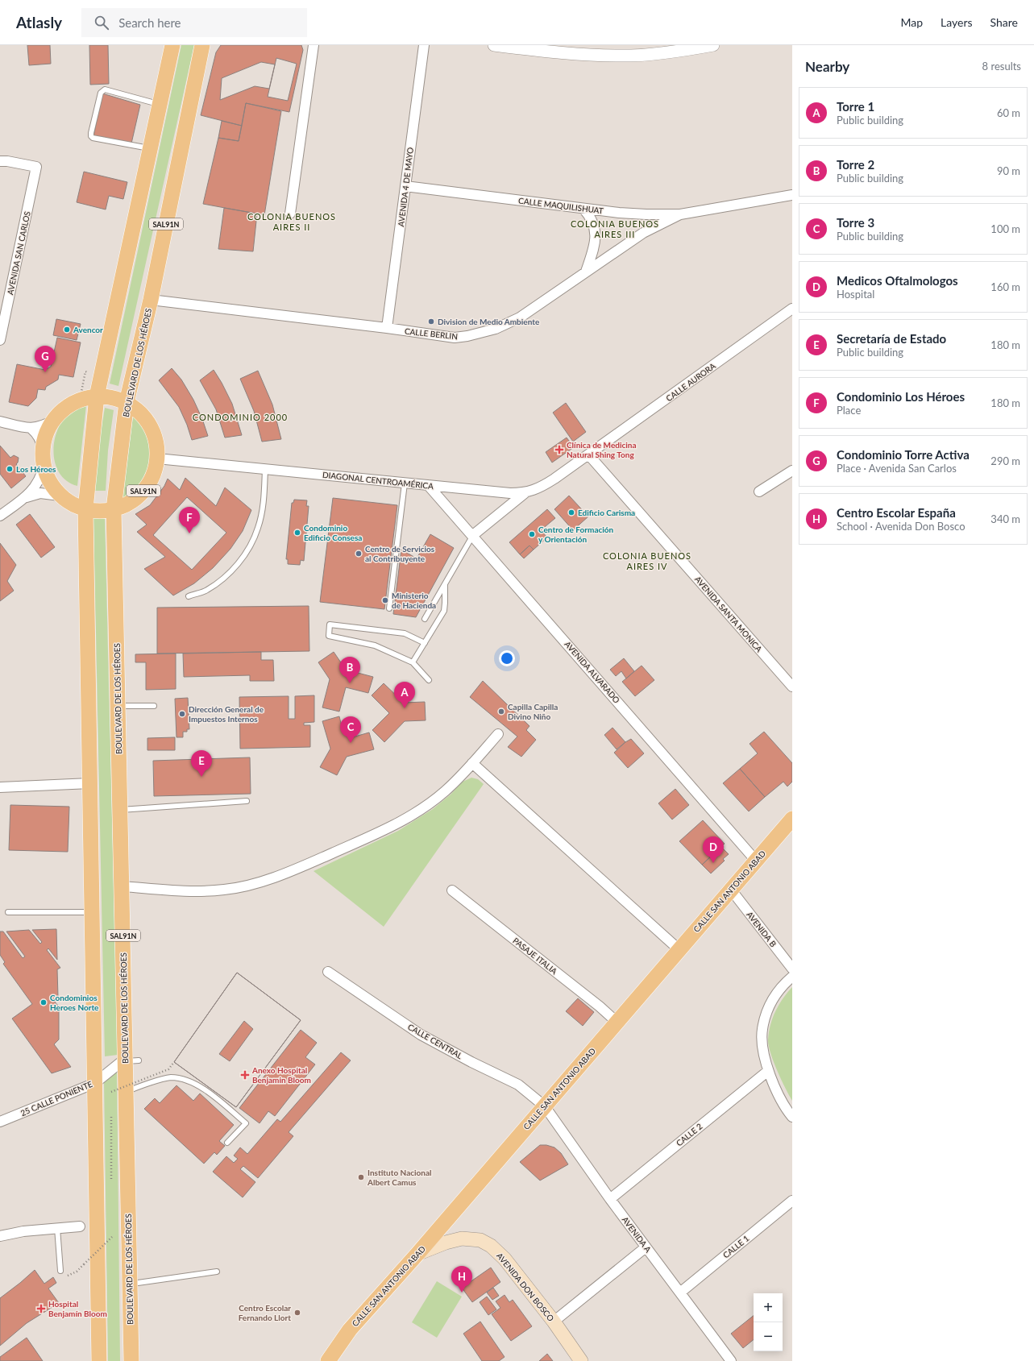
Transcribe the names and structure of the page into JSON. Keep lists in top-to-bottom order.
{
  "streets": {
    "main road": [
      "SAL91N",
      "BOULEVARD DE LOS HÉROES",
      "CALLE SAN ANTONIO ABAD",
      "AVENIDA DON BOSCO"
    ],
    "street": [
      "AVENIDA 4 DE MAYO",
      "CALLE MAQUILISHUAT",
      "AVENIDA SAN CARLOS",
      "CALLE BERLIN",
      "CALLE AURORA",
      "DIAGONAL CENTROAMÉRICA",
      "AVENIDA SANTA MONICA",
      "AVENIDA ALVARADO",
      "AVENIDA B",
      "PASAJE ITALIA",
      "CALLE CENTRAL",
      "25 CALLE PONIENTE",
      "CALLE 2",
      "AVENIDA A",
      "CALLE 1"
    ]
  },
  "crossings": [
    ["AVENIDA 4 DE MAYO", "CALLE MAQUILISHUAT"],
    ["AVENIDA 4 DE MAYO", "CALLE BERLIN"],
    ["CALLE MAQUILISHUAT", "CALLE BERLIN"],
    ["SAL91N", "BOULEVARD DE LOS HÉROES"],
    ["SAL91N", "DIAGONAL CENTROAMÉRICA"],
    ["CALLE BERLIN", "BOULEVARD DE LOS HÉROES"],
    ["BOULEVARD DE LOS HÉROES", "25 CALLE PONIENTE"],
    ["CALLE AURORA", "DIAGONAL CENTROAMÉRICA"],
    ["CALLE AURORA", "AVENIDA SANTA MONICA"],
    ["DIAGONAL CENTROAMÉRICA", "AVENIDA SANTA MONICA"],
    ["DIAGONAL CENTROAMÉRICA", "AVENIDA ALVARADO"],
    ["AVENIDA ALVARADO", "CALLE SAN ANTONIO ABAD"],
    ["CALLE SAN ANTONIO ABAD", "AVENIDA B"],
    ["CALLE SAN ANTONIO ABAD", "PASAJE ITALIA"],
    ["CALLE SAN ANTONIO ABAD", "CALLE CENTRAL"],
    ["CALLE SAN ANTONIO ABAD", "AVENIDA A"],
    ["CALLE SAN ANTONIO ABAD", "AVENIDA DON BOSCO"],
    ["CALLE CENTRAL", "AVENIDA A"],
    ["CALLE 2", "AVENIDA A"],
    ["AVENIDA A", "CALLE 1"]
  ],
  "districts": [
    "COLONIA BUENOS AIRES II",
    "COLONIA BUENOS AIRES III",
    "CONDOMINIO 2000",
    "COLONIA BUENOS AIRES IV"
  ],
  "places": {
    "other": [
      "Division de Medio Ambiente",
      "Avencor",
      "Los Héroes",
      "Edificio Carisma",
      "Condominio Edificio Consesa",
      "Centro de Formación y Orientación",
      "Centro de Servicios al Contribuyente",
      "Ministerio de Hacienda",
      "Capilla Capilla Divino Niño",
      "Dirección General de Impuestos Internos",
      "Condominios Heroes Norte",
      "Instituto Nacional Albert Camus",
      "Centro Escolar Fernando Llort"
    ],
    "health": ["Clínica de Medicina Natural Shing Tong", "Anexo Hospital Benjamin Bloom", "Hospital Benjamín Bloom"]
  },
  "page": {
    "header": "Atlasly",
    "search": "Search here",
    "nav": ["Map", "Layers", "Share"],
    "heading": ["Nearby", "8 results"],
    "list": [
      {
        "mark": "A",
        "name": "Torre 1",
        "note": "Public building",
        "value": "60 m"
      },
      {
        "mark": "B",
        "name": "Torre 2",
        "note": "Public building",
        "value": "90 m"
      },
      {
        "mark": "C",
        "name": "Torre 3",
        "note": "Public building",
        "value": "100 m"
      },
      {
        "mark": "D",
        "name": "Medicos Oftalmologos",
        "note": "Hospital",
        "value": "160 m"
      },
      {
        "mark": "E",
        "name": "Secretaría de Estado",
        "note": "Public building",
        "value": "180 m"
      },
      {
        "mark": "F",
        "name": "Condominio Los Héroes",
        "note": "Place",
        "value": "180 m"
      },
      {
        "mark": "G",
        "name": "Condominio Torre Activa",
        "note": "Place · Avenida San Carlos",
        "value": "290 m"
      },
      {
        "mark": "H",
        "name": "Centro Escolar España",
        "note": "School · Avenida Don Bosco",
        "value": "340 m"
      }
    ],
    "pins": [
      "G",
      "F",
      "B",
      "A",
      "C",
      "E",
      "D",
      "H"
    ],
    "map_buttons": ["+", "−"]
  }
}
